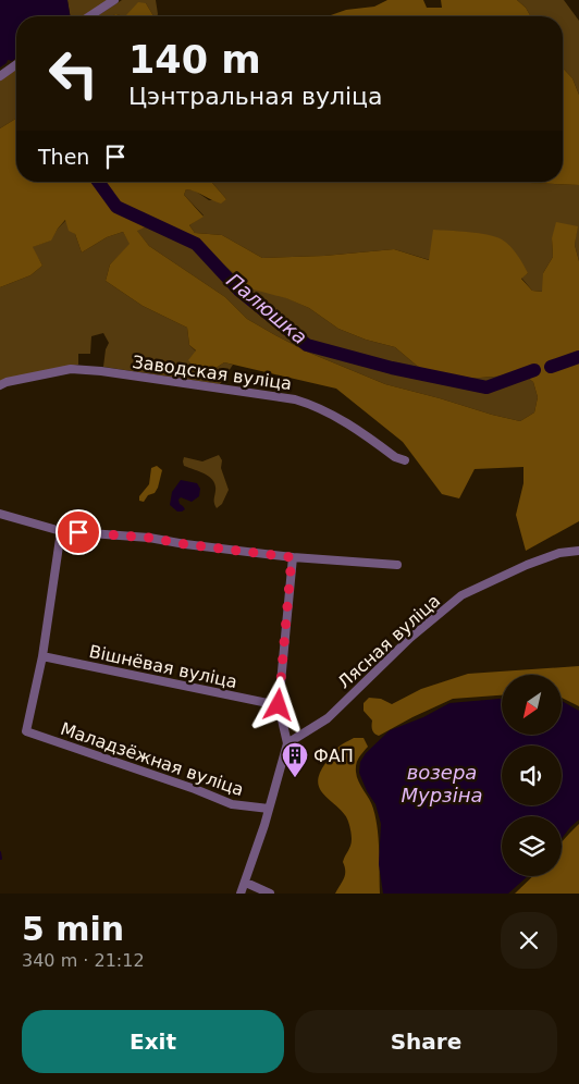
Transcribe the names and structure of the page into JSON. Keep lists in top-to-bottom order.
{
  "streets": {
    "street": [
      "Заводская вуліца",
      "Лясная вуліца",
      "Вішнёвая вуліца",
      "Маладзёжная вуліца"
    ]
  },
  "crossings": [
    ["Вішнёвая вуліца", "Маладзёжная вуліца"]
  ],
  "water": ["Палюшка", "возера Мурзіна"],
  "places": {
    "building": ["ФАП"]
  },
  "north": "bottom left",
  "page": {
    "turn": ["140 m", "Цэнтральная вуліца"],
    "then": "Then",
    "heading": ["5 min", "340 m · 21:12"],
    "buttons": ["Exit", "Share"]
  }
}
